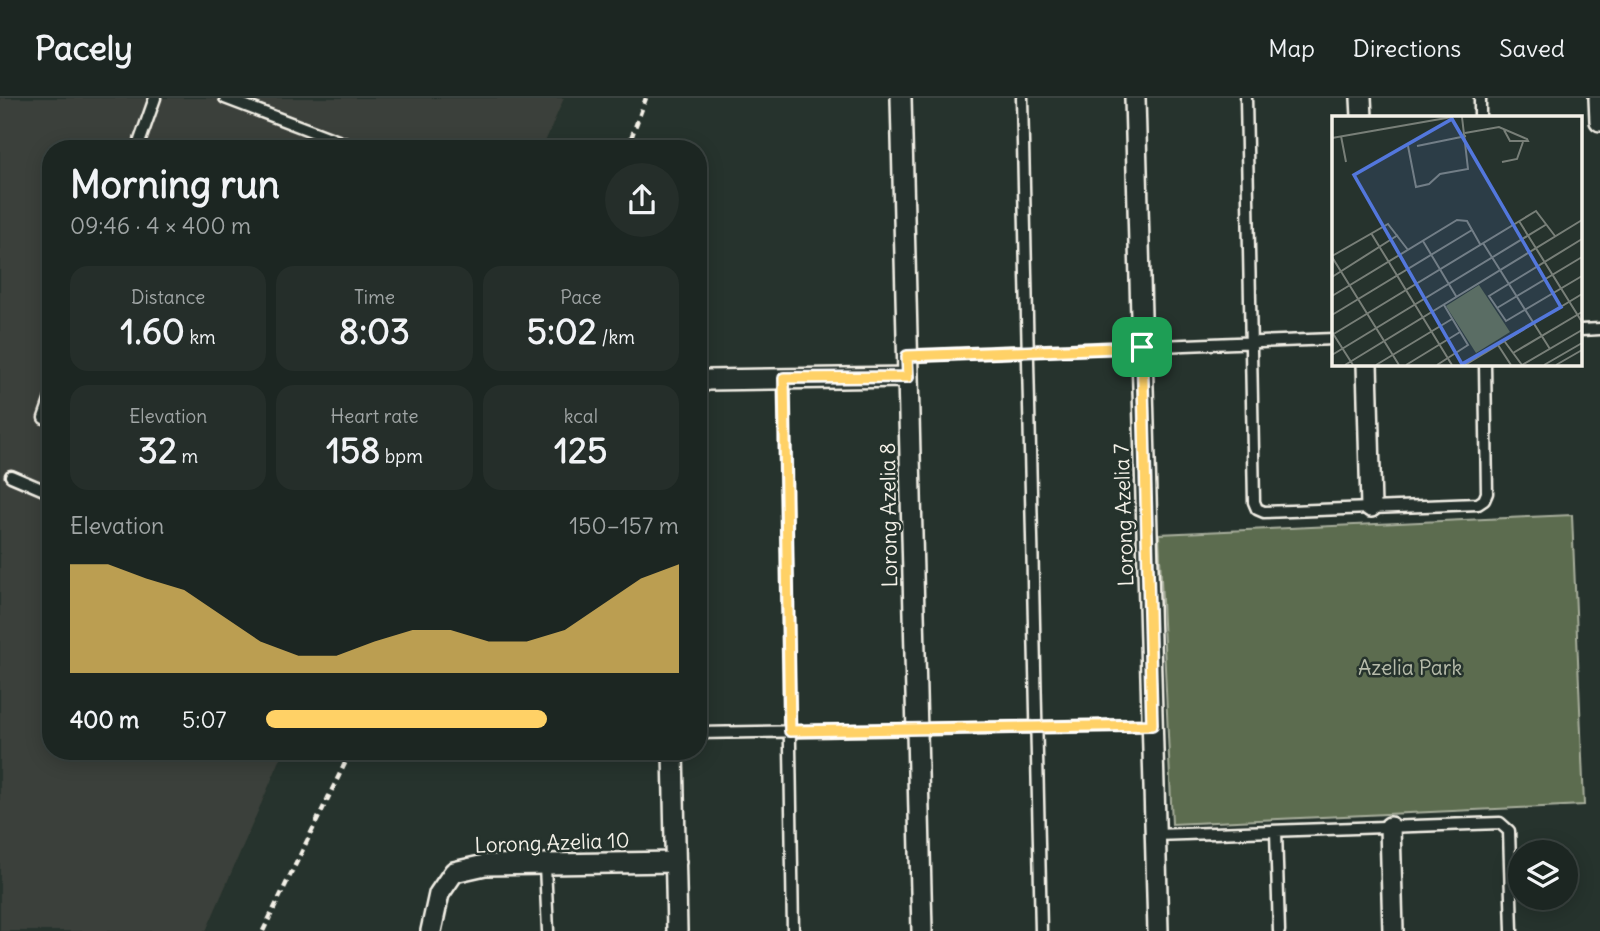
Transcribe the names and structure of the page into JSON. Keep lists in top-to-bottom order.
{
  "streets": {
    "street": ["Lorong Azelia 8", "Lorong Azelia 7", "Lorong Azelia 10"]
  },
  "parks": ["Azelia Park"],
  "page": {
    "header": "Pacely",
    "nav": ["Map", "Directions", "Saved"],
    "heading": ["Morning run", "09:46 · 4 × 400 m"],
    "stats": [
      ["Distance", "1.60 km"],
      ["Time", "8:03"],
      ["Pace", "5:02 /km"],
      ["Elevation", "32 m"],
      ["Heart rate", "158 bpm"],
      ["kcal", "125"]
    ],
    "chart": ["Elevation", "150–157 m"],
    "list": [
      {
        "name": "400 m",
        "note": "5:07"
      }
    ]
  }
}
